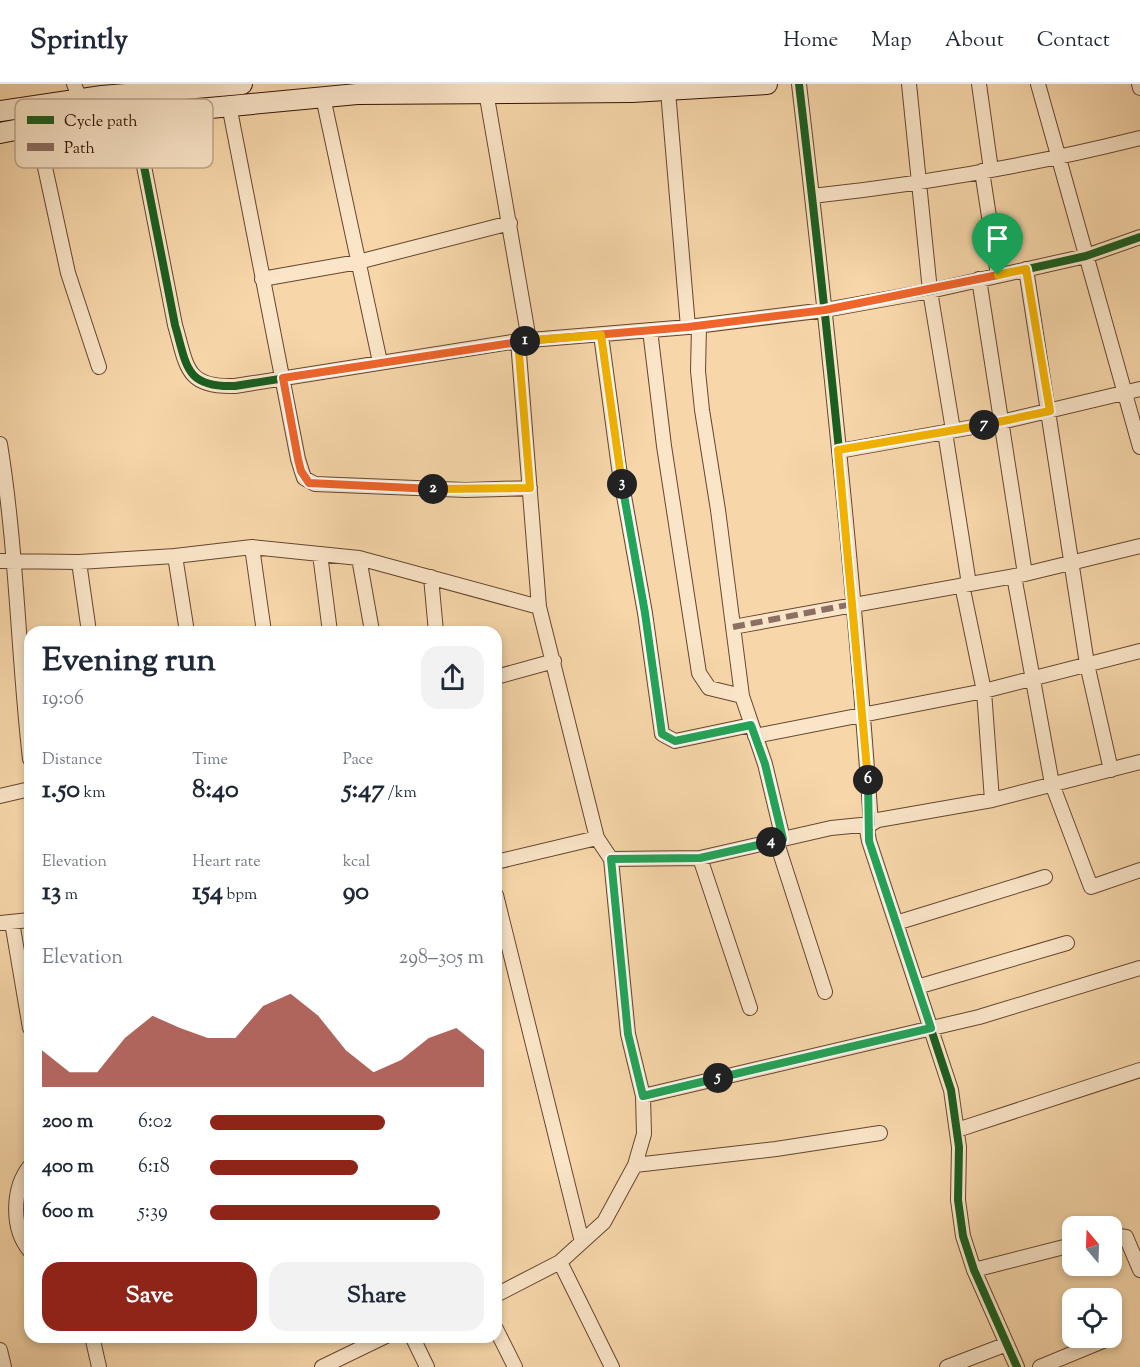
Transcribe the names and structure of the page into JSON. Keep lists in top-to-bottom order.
{
  "legend": ["Cycle path", "Path"],
  "north": "top",
  "page": {
    "header": "Sprintly",
    "nav": [
      "Home",
      "Map",
      "About",
      "Contact"
    ],
    "pins": [
      "1",
      "7",
      "3",
      "2",
      "6",
      "4",
      "5"
    ],
    "heading": ["Evening run", "19:06"],
    "stats": [
      ["Distance", "1.50 km"],
      ["Time", "8:40"],
      ["Pace", "5:47 /km"],
      ["Elevation", "13 m"],
      ["Heart rate", "154 bpm"],
      ["kcal", "90"]
    ],
    "chart": ["Elevation", "298–305 m"],
    "list": [
      {
        "name": "200 m",
        "note": "6:02"
      },
      {
        "name": "400 m",
        "note": "6:18"
      },
      {
        "name": "600 m",
        "note": "5:39"
      }
    ],
    "buttons": ["Save", "Share"]
  }
}
